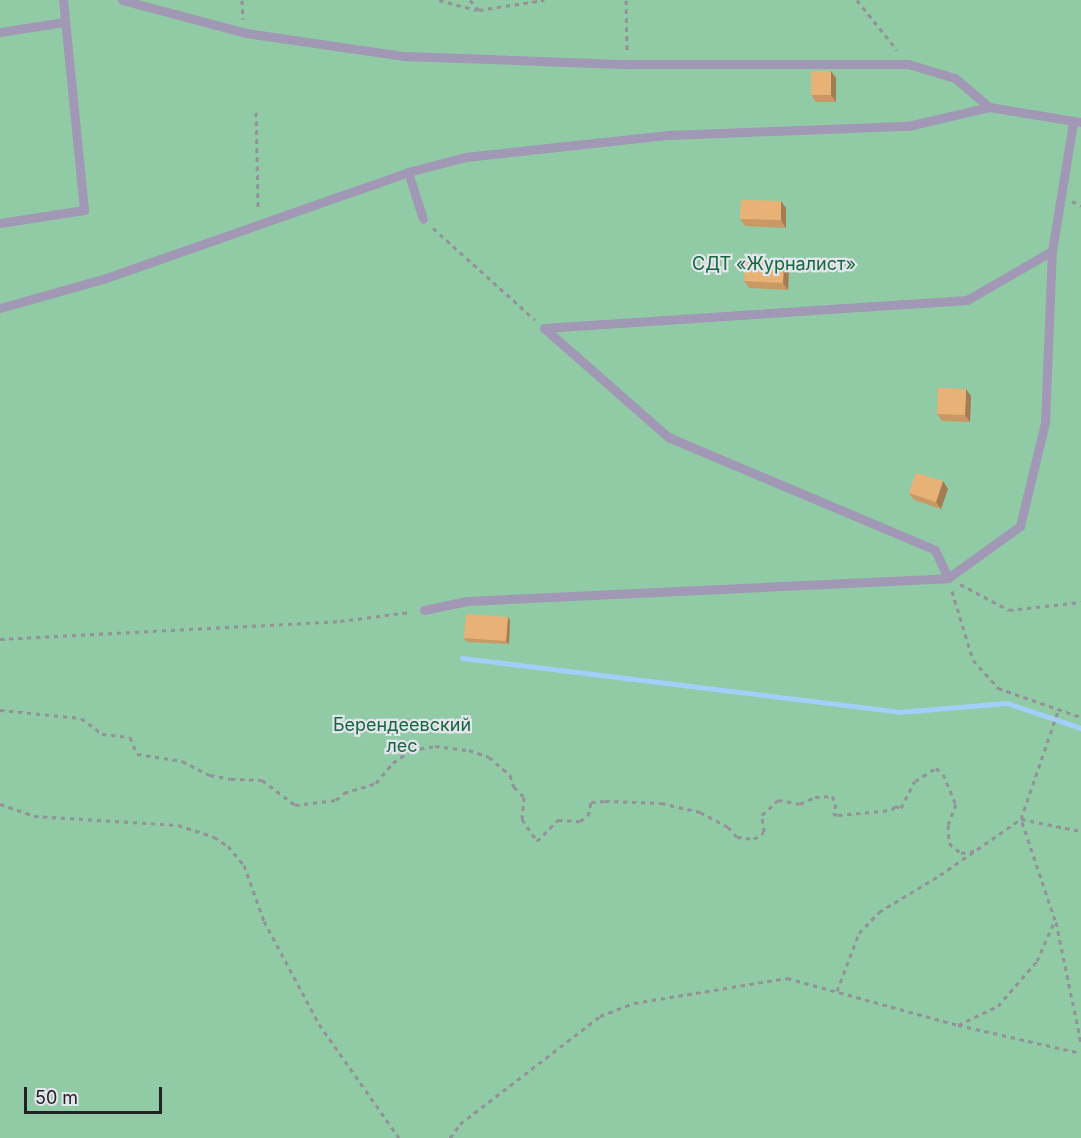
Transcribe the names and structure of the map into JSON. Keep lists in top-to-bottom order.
{
  "parks": ["СДТ «Журналист»", "Берендеевский лес"],
  "scale_bar": "50 m"
}
